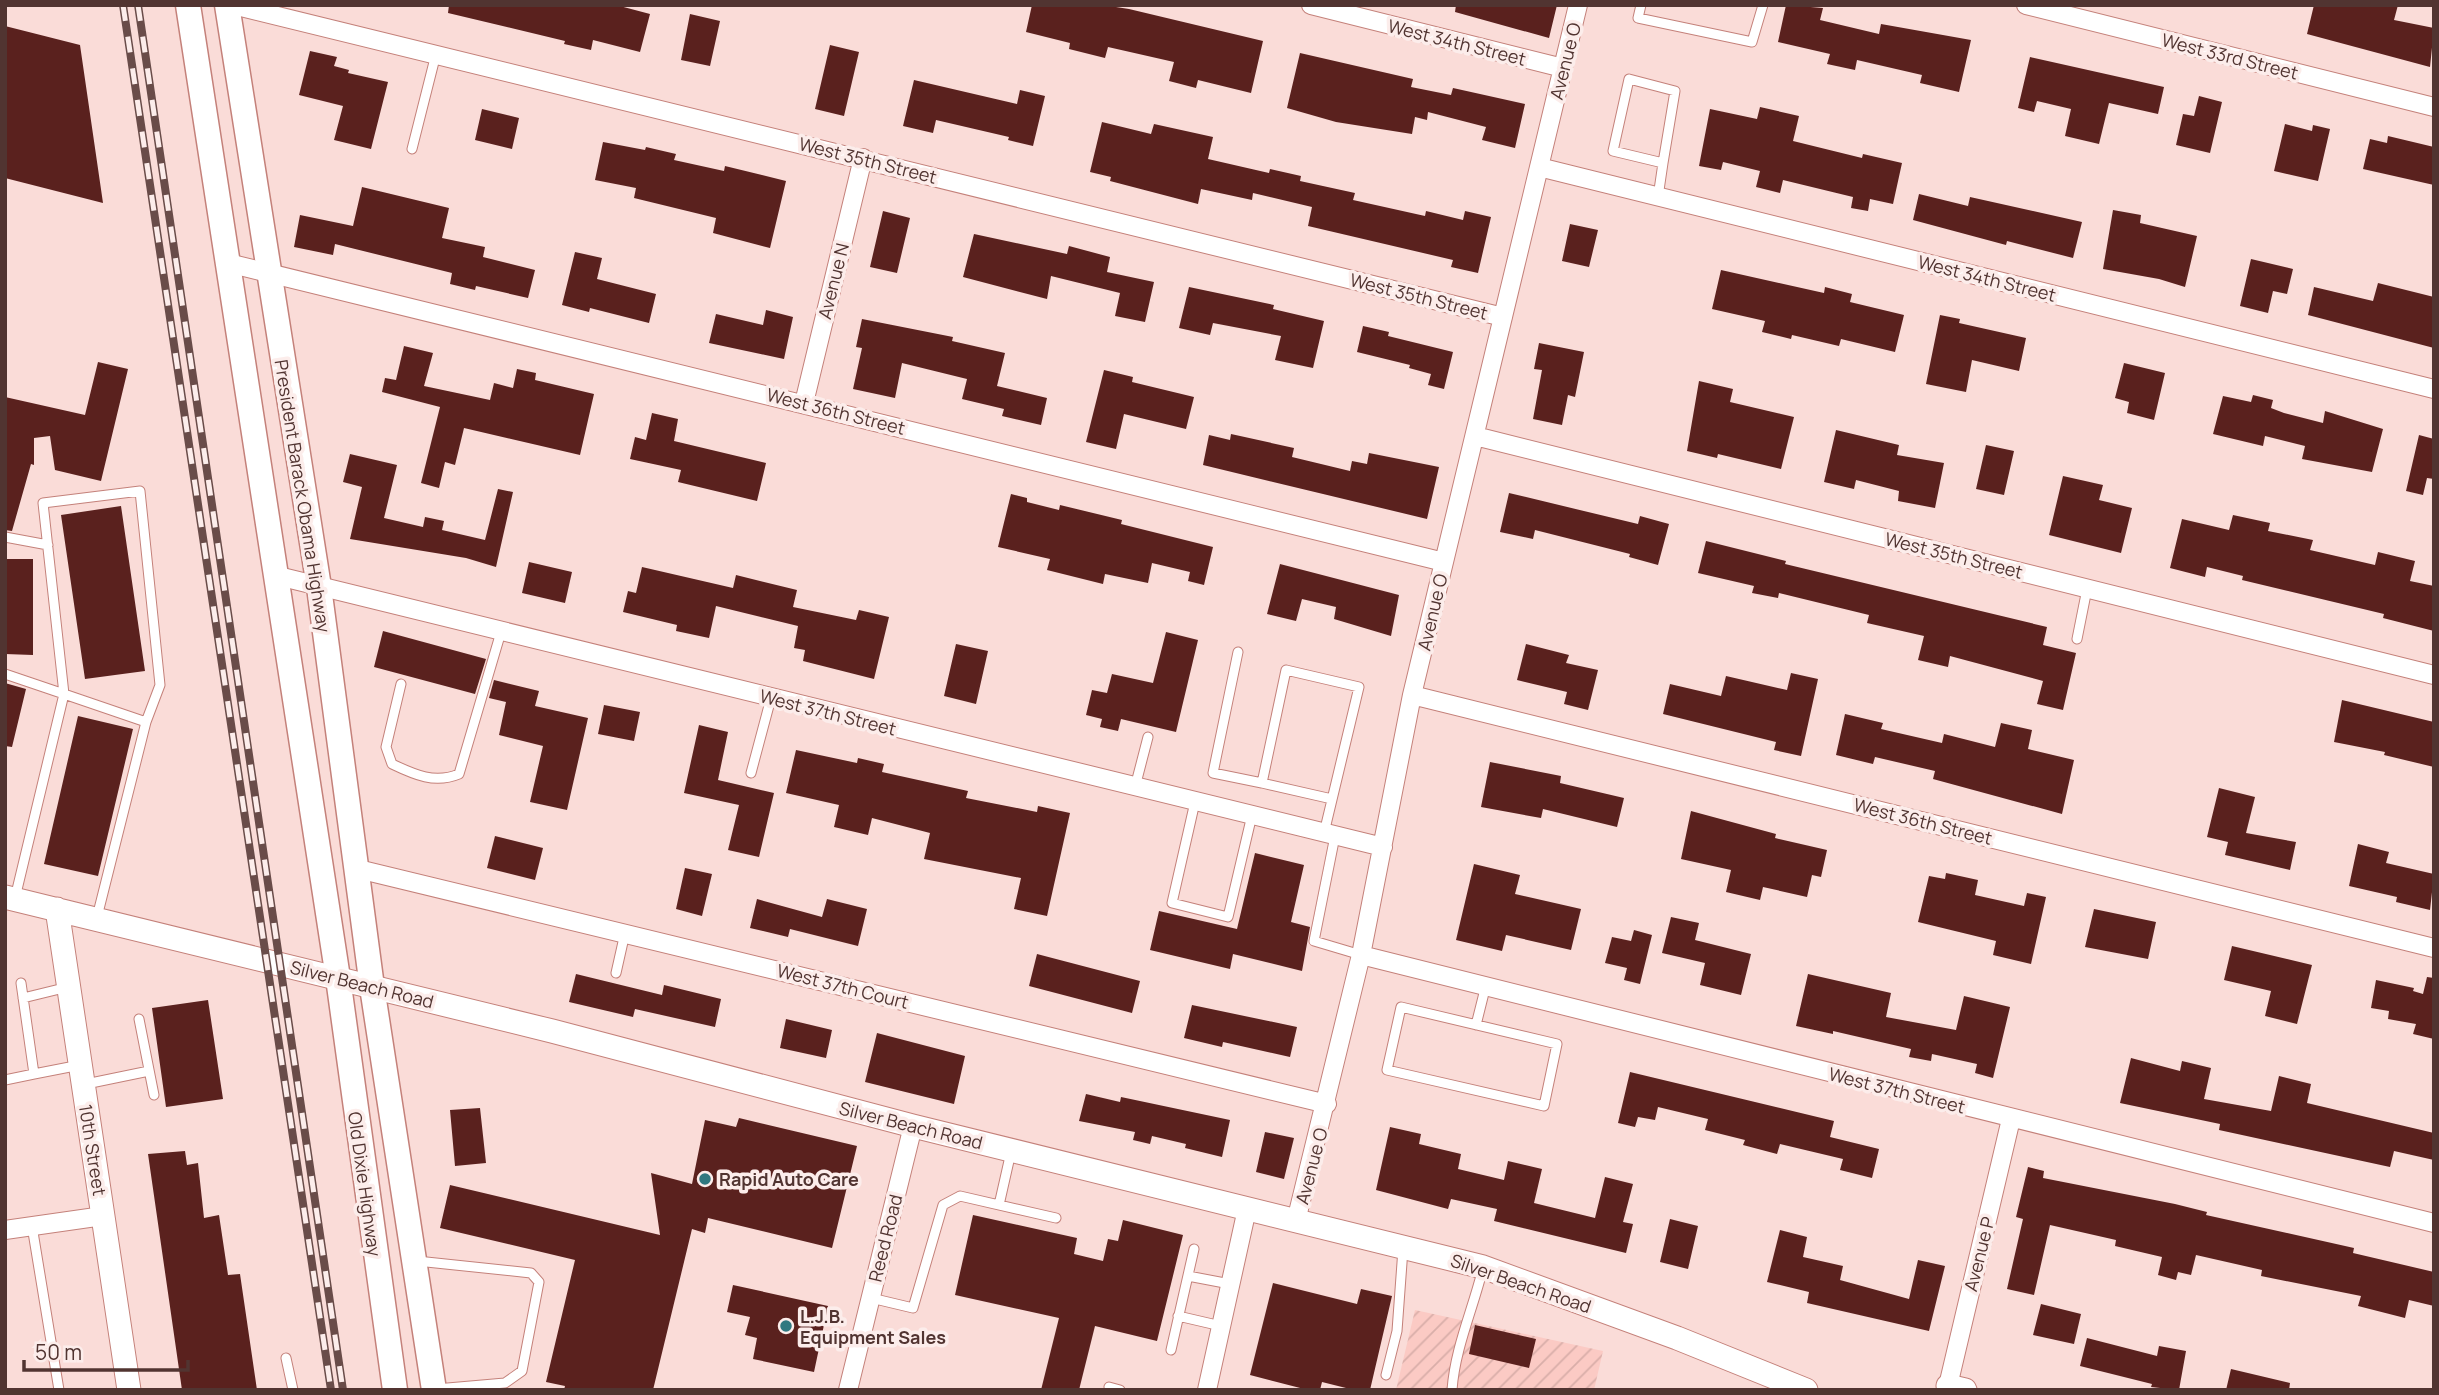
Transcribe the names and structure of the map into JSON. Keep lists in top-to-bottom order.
{
  "streets": {
    "main road": ["President Barack Obama Highway", "Old Dixie Highway"],
    "street": [
      "West 34th Street",
      "West 33rd Street",
      "Avenue O",
      "West 35th Street",
      "Avenue N",
      "West 36th Street",
      "West 37th Street",
      "Silver Beach Road",
      "West 37th Court",
      "10th Street",
      "Reed Road",
      "Avenue P"
    ]
  },
  "crossings": [
    ["West 34th Street", "Avenue O"],
    ["Avenue O", "West 35th Street"],
    ["Avenue O", "West 36th Street"],
    ["Avenue O", "West 37th Street"],
    ["Avenue O", "Silver Beach Road"],
    ["Avenue O", "West 37th Court"],
    ["West 35th Street", "Avenue N"],
    ["West 35th Street", "President Barack Obama Highway"],
    ["Avenue N", "West 36th Street"],
    ["West 36th Street", "President Barack Obama Highway"],
    ["President Barack Obama Highway", "West 37th Street"],
    ["President Barack Obama Highway", "Silver Beach Road"],
    ["President Barack Obama Highway", "West 37th Court"],
    ["West 37th Street", "Avenue P"],
    ["Silver Beach Road", "10th Street"],
    ["Silver Beach Road", "Old Dixie Highway"],
    ["Silver Beach Road", "Reed Road"]
  ],
  "places": ["Rapid Auto Care", "L.J.B. Equipment Sales"],
  "scale_bar": "50 m"
}
